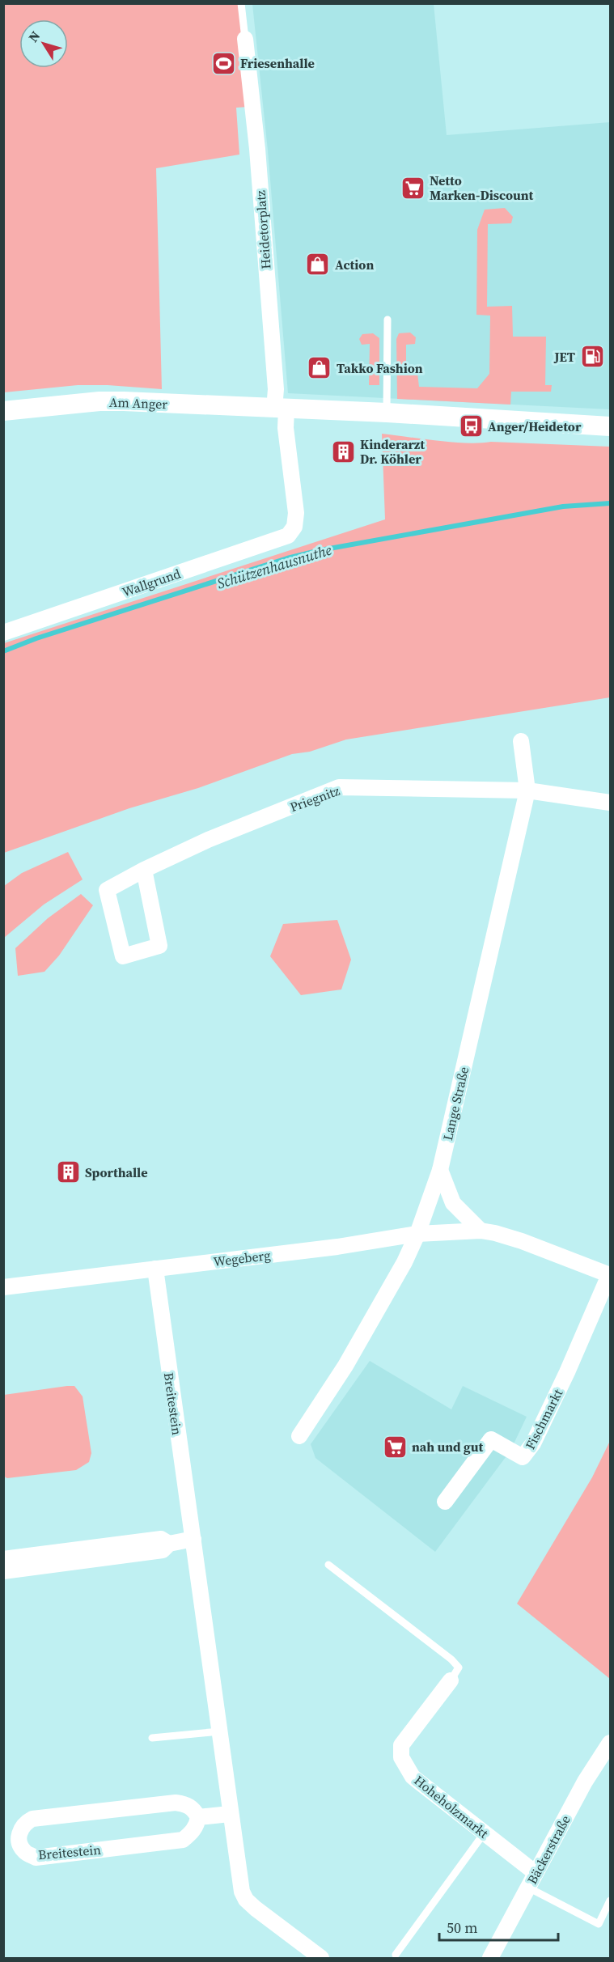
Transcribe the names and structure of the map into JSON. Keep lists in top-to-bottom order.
{
  "streets": {
    "street": [
      "Heidetorplatz",
      "Am Anger",
      "Wallgrund",
      "Priegnitz",
      "Lange Straße",
      "Wegeberg",
      "Breitestein",
      "Fischmarkt",
      "Hoheholzmarkt",
      "Bäckerstraße"
    ]
  },
  "crossings": [
    ["Heidetorplatz", "Am Anger"],
    ["Heidetorplatz", "Wallgrund"],
    ["Priegnitz", "Lange Straße"],
    ["Lange Straße", "Wegeberg"],
    ["Wegeberg", "Breitestein"],
    ["Wegeberg", "Fischmarkt"],
    ["Hoheholzmarkt", "Bäckerstraße"]
  ],
  "water": ["Schützenhausnuthe"],
  "places": {
    "sports": ["Friesenhalle"],
    "supermarket": ["Netto Marken-Discount", "nah und gut"],
    "shop": ["Action", "Takko Fashion"],
    "fuel station": ["JET"],
    "bus stop": ["Anger/Heidetor"],
    "building": ["Kinderarzt Dr. Köhler", "Sporthalle"]
  },
  "scale_bar": "50 m",
  "north": "top left"
}
